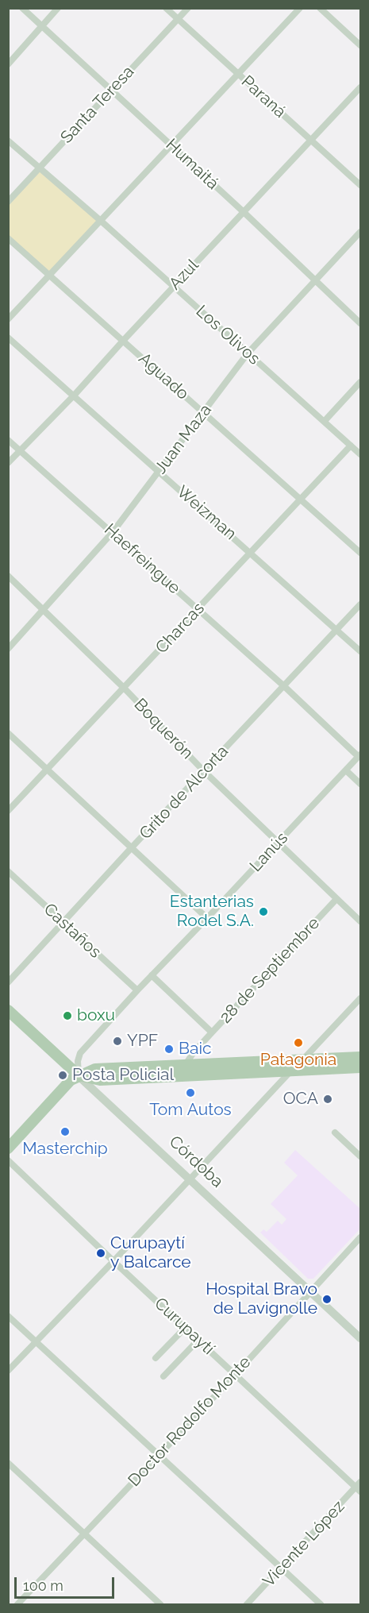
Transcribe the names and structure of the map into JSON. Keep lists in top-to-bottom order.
{
  "streets": {
    "main road": ["Córdoba"],
    "street": [
      "Paraná",
      "Santa Teresa",
      "Humaitá",
      "Azul",
      "Los Olivos",
      "Aguado",
      "Juan Maza",
      "Weizman",
      "Haefreingue",
      "Charcas",
      "Boquerón",
      "Grito de Alcorta",
      "Lanús",
      "Castaños",
      "28 de Septiembre",
      "Curupaytí",
      "Doctor Rodolfo Monte",
      "Vicente López"
    ]
  },
  "crossings": [
    ["Paraná", "Santa Teresa"],
    ["Paraná", "Azul"],
    ["Santa Teresa", "Humaitá"],
    ["Santa Teresa", "Los Olivos"],
    ["Humaitá", "Azul"],
    ["Humaitá", "Juan Maza"],
    ["Azul", "Los Olivos"],
    ["Azul", "Aguado"],
    ["Azul", "Weizman"],
    ["Azul", "Haefreingue"],
    ["Los Olivos", "Juan Maza"],
    ["Los Olivos", "Charcas"],
    ["Aguado", "Juan Maza"],
    ["Aguado", "Charcas"],
    ["Juan Maza", "Weizman"],
    ["Juan Maza", "Haefreingue"],
    ["Juan Maza", "Boquerón"],
    ["Weizman", "Charcas"],
    ["Weizman", "Grito de Alcorta"],
    ["Haefreingue", "Charcas"],
    ["Haefreingue", "Grito de Alcorta"],
    ["Haefreingue", "Lanús"],
    ["Charcas", "Boquerón"],
    ["Boquerón", "Grito de Alcorta"],
    ["Boquerón", "Lanús"],
    ["Boquerón", "28 de Septiembre"],
    ["Grito de Alcorta", "Castaños"],
    ["Lanús", "Castaños"],
    ["Lanús", "Córdoba"],
    ["Córdoba", "Doctor Rodolfo Monte"],
    ["Curupaytí", "Doctor Rodolfo Monte"],
    ["Curupaytí", "Vicente López"]
  ],
  "places": [
    "Estanterias Rodel S.A.",
    "boxu",
    "YPF",
    "Patagonia",
    "Baic",
    "Posta Policial",
    "Tom Autos",
    "OCA",
    "Masterchip",
    "Curupaytí y Balcarce",
    "Hospital Bravo de Lavignolle"
  ],
  "scale_bar": "100 m"
}
